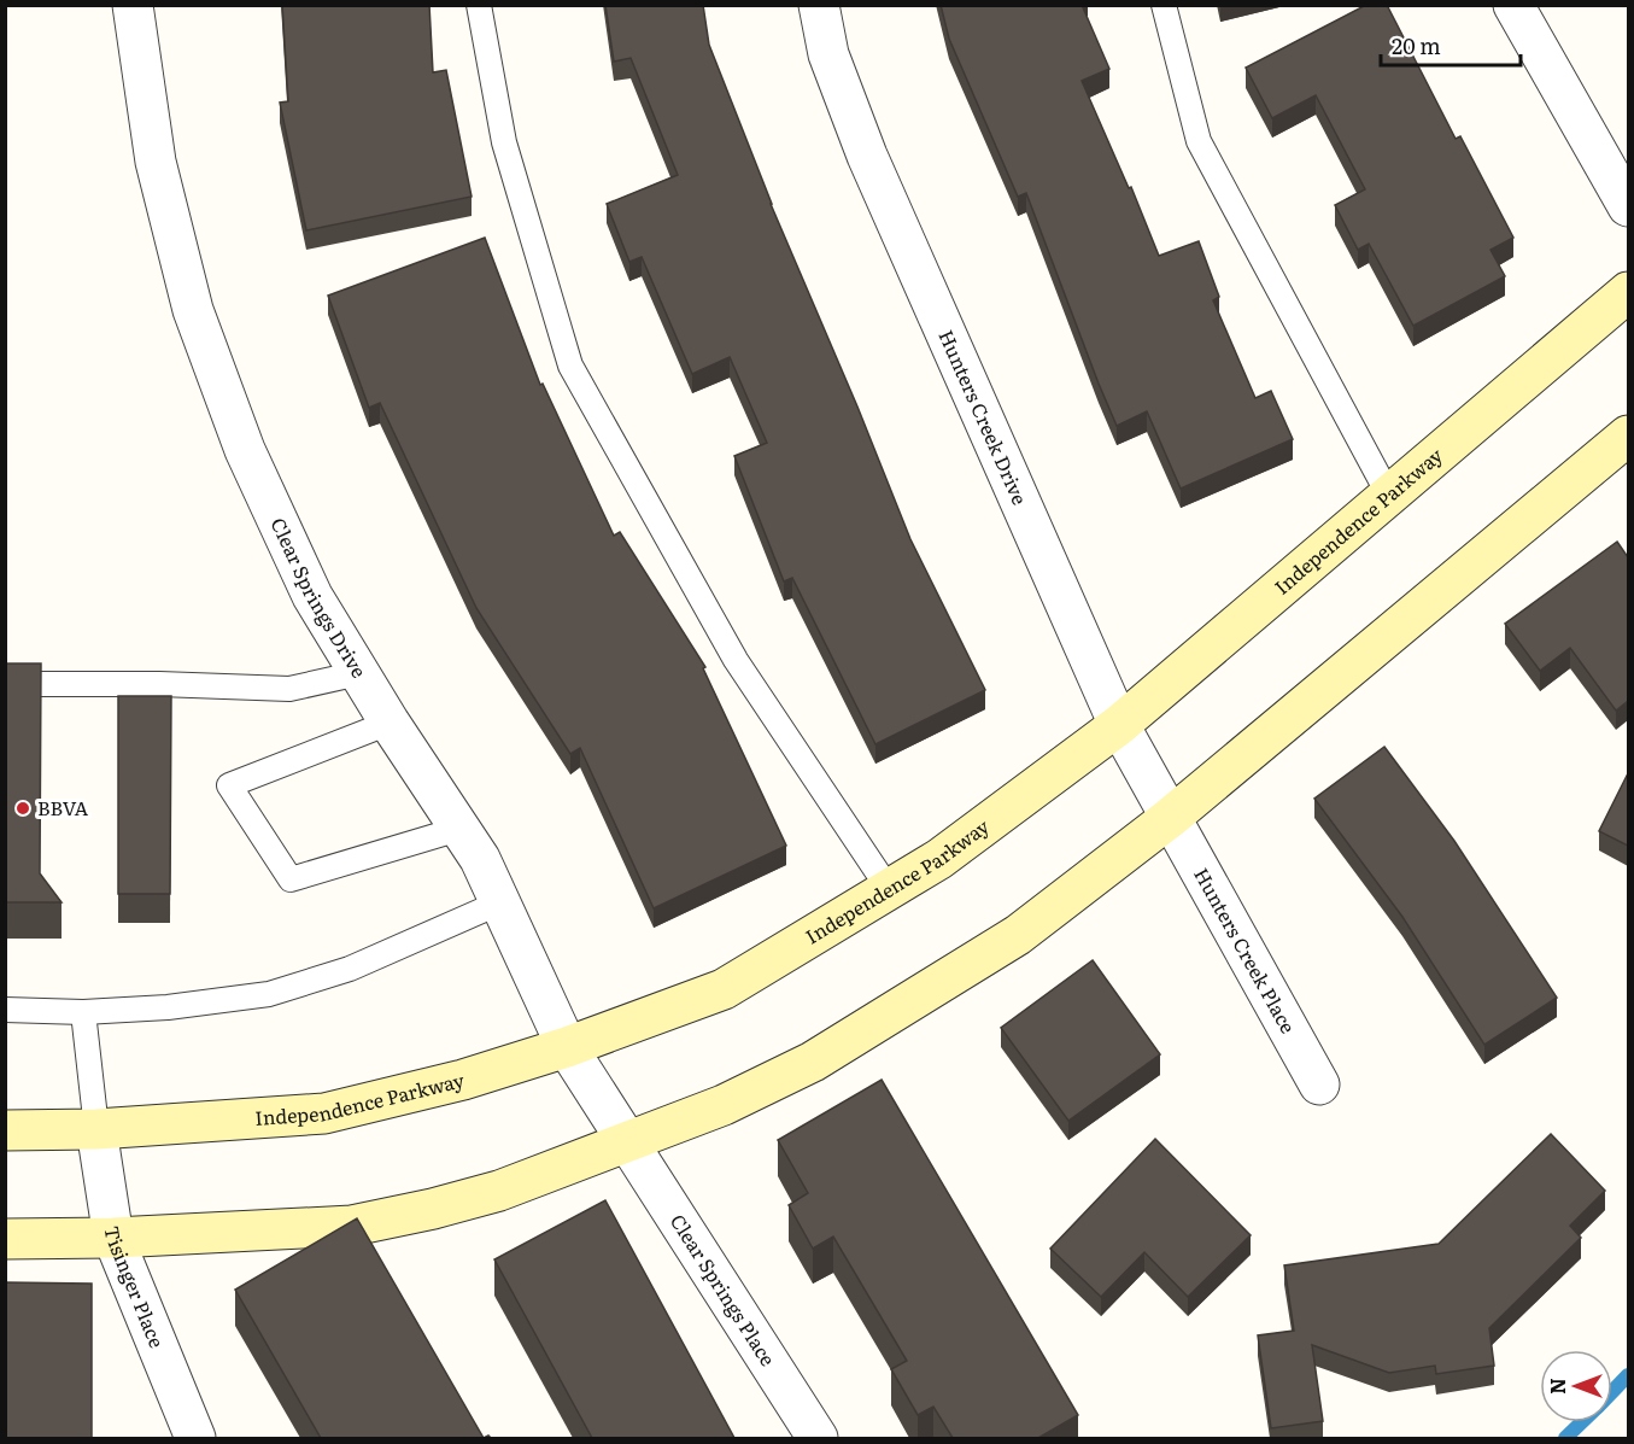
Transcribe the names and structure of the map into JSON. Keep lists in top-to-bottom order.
{
  "streets": {
    "main road": ["Independence Parkway"],
    "street": [
      "Hunters Creek Drive",
      "Clear Springs Drive",
      "Hunters Creek Place",
      "Tisinger Place",
      "Clear Springs Place"
    ]
  },
  "crossings": [
    ["Hunters Creek Drive", "Independence Parkway"],
    ["Hunters Creek Drive", "Hunters Creek Place"],
    ["Independence Parkway", "Clear Springs Drive"],
    ["Independence Parkway", "Tisinger Place"],
    ["Clear Springs Drive", "Clear Springs Place"]
  ],
  "places": ["BBVA"],
  "scale_bar": "20 m",
  "north": "left"
}
